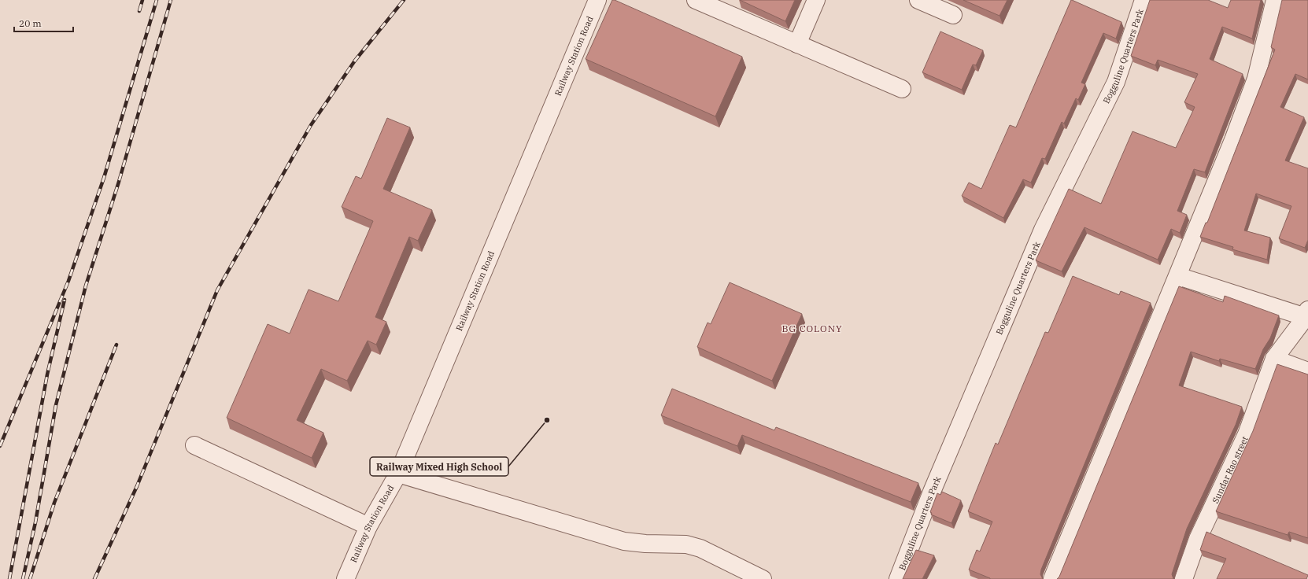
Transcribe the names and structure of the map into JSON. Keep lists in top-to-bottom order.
{
  "streets": {
    "street": ["Railway Station Road", "Bogguline Quarters Park", "Sundar Rao street"]
  },
  "districts": ["BG COLONY"],
  "places": ["Railway Mixed High School"],
  "scale_bar": "20 m"
}
